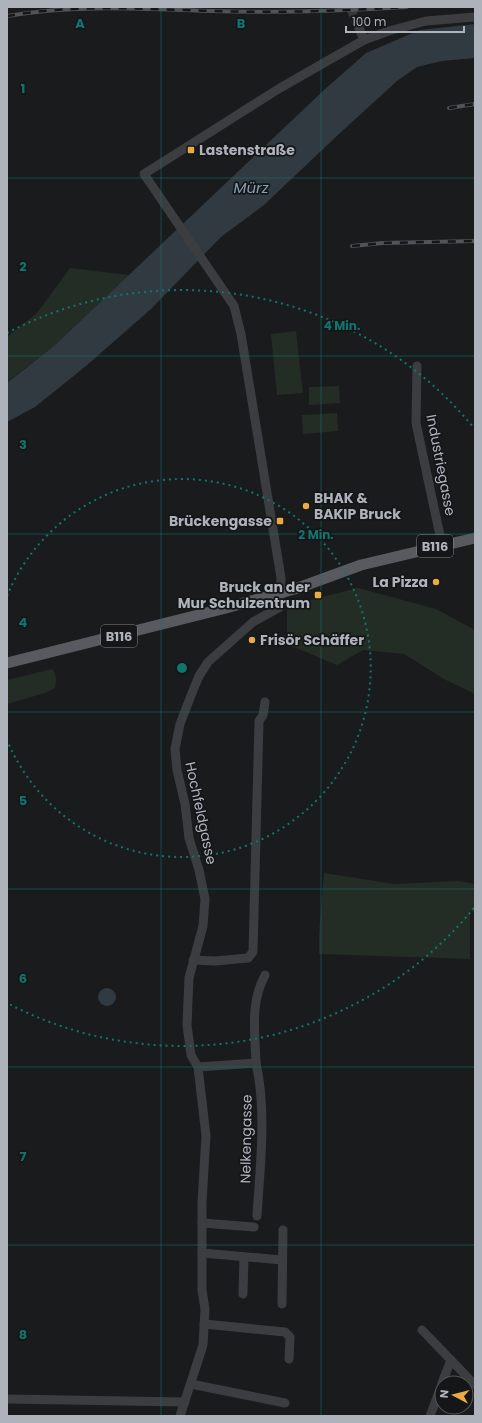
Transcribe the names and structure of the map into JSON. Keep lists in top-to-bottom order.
{
  "streets": {
    "main road": ["B116"],
    "street": ["Industriegasse", "Hochfeldgasse", "Nelkengasse"]
  },
  "crossings": [
    ["Industriegasse", "B116"],
    ["B116", "Hochfeldgasse"]
  ],
  "water": ["Mürz"],
  "places": {
    "transit": ["Lastenstraße", "Brückengasse", "Bruck an der Mur Schulzentrum"],
    "other": ["BHAK & BAKIP Bruck", "La Pizza", "Frisör Schäffer"]
  },
  "scale_bar": "100 m",
  "north": "left",
  "grid": {
    "columns": ["A", "B"],
    "rows": [
      "1",
      "2",
      "3",
      "4",
      "5",
      "6",
      "7",
      "8"
    ]
  },
  "rings": ["4 Min.", "2 Min."]
}
